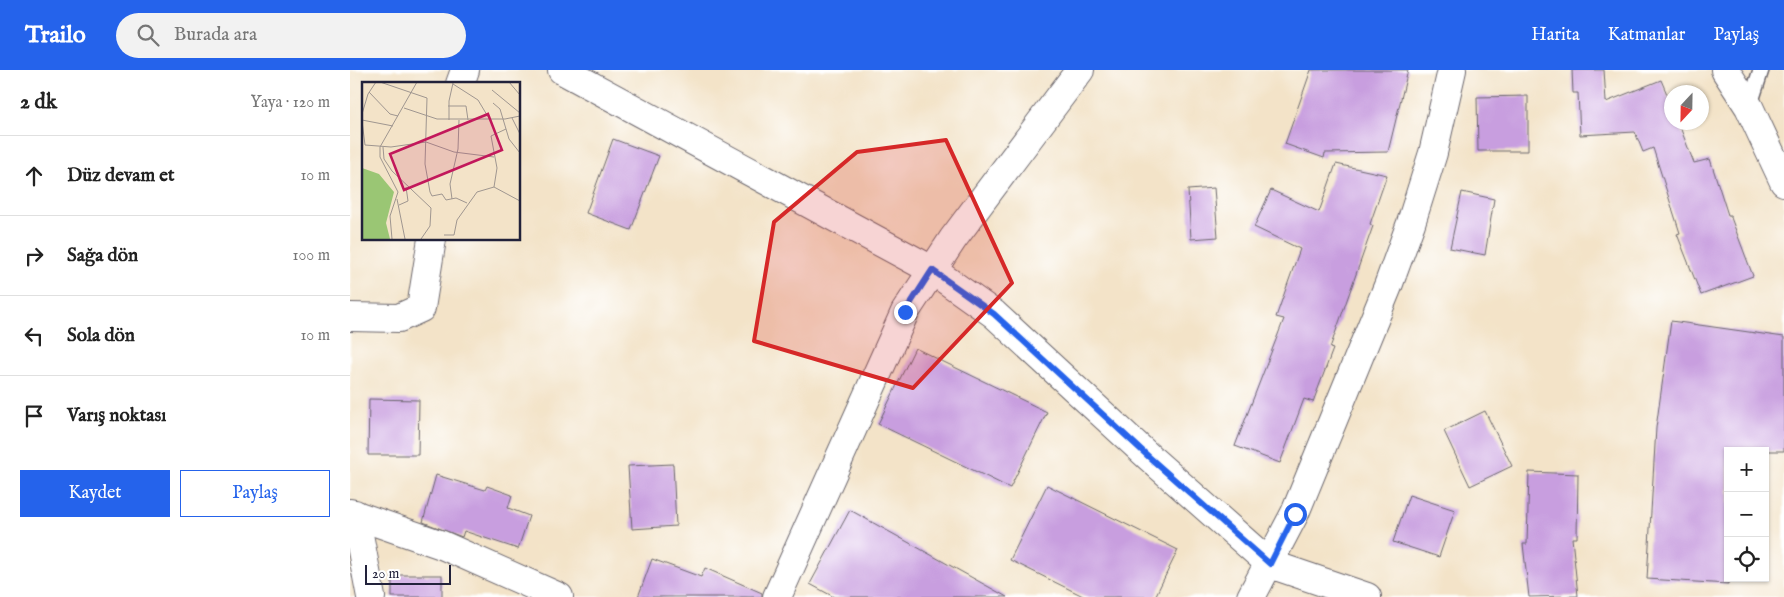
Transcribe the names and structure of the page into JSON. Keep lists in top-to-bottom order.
{
  "scale_bar": "20 m",
  "north": "bottom",
  "page": {
    "header": "Trailo",
    "search": "Burada ara",
    "nav": ["Harita", "Katmanlar", "Paylaş"],
    "heading": ["2 dk", "Yaya · 120 m"],
    "list": [
      ["Düz devam et", "10 m"],
      ["Sağa dön", "100 m"],
      ["Sola dön", "10 m"],
      "Varış noktası"
    ],
    "map_buttons": ["+", "−"],
    "buttons": ["Kaydet", "Paylaş"],
    "scale": "20 m"
  }
}
